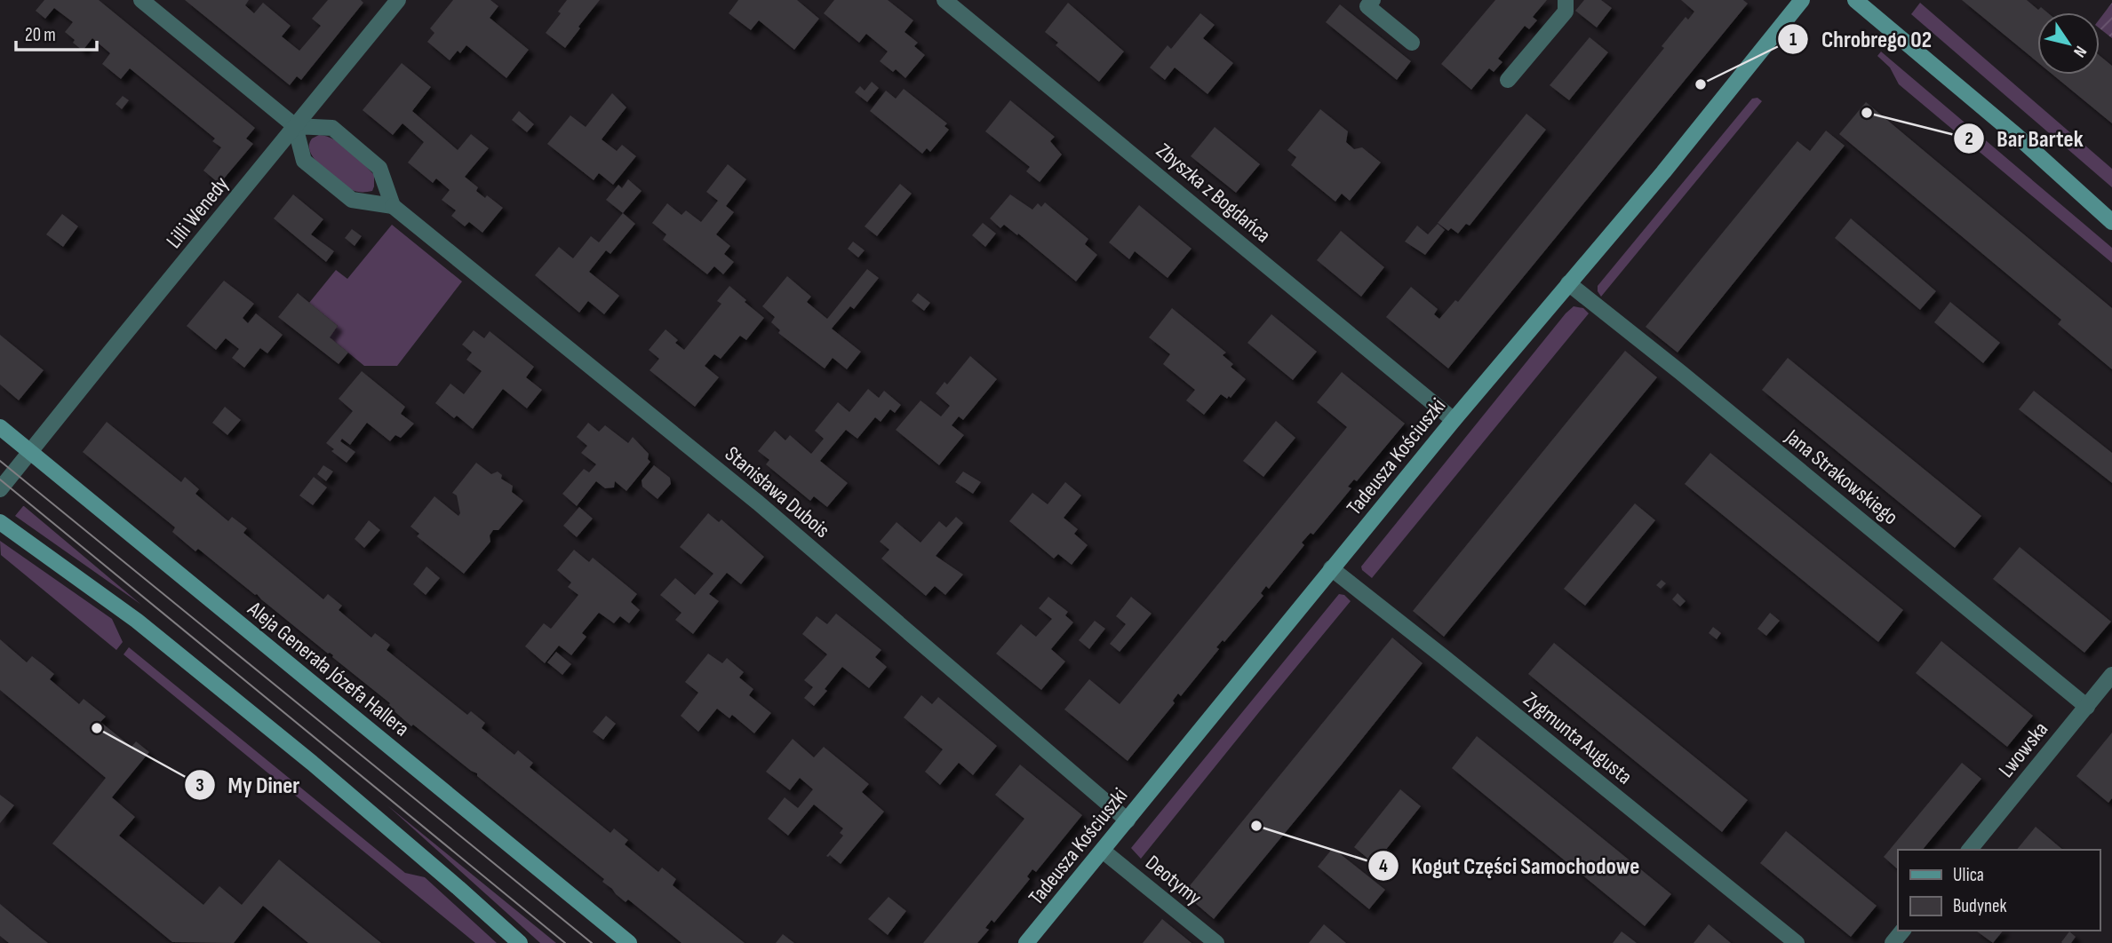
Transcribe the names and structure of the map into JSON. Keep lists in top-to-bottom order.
{
  "streets": {
    "street": [
      "Zbyszka z Bogdańca",
      "Lilli Wenedy",
      "Tadeusza Kościuszki",
      "Jana Strakowskiego",
      "Stanisława Dubois",
      "Aleja Generała Józefa Hallera",
      "Zygmunta Augusta",
      "Lwowska",
      "Deotymy"
    ]
  },
  "crossings": [
    ["Zbyszka z Bogdańca", "Tadeusza Kościuszki"],
    ["Lilli Wenedy", "Aleja Generała Józefa Hallera"],
    ["Tadeusza Kościuszki", "Jana Strakowskiego"],
    ["Tadeusza Kościuszki", "Stanisława Dubois"],
    ["Tadeusza Kościuszki", "Zygmunta Augusta"],
    ["Tadeusza Kościuszki", "Deotymy"],
    ["Jana Strakowskiego", "Lwowska"]
  ],
  "places": [
    "Chrobrego 02",
    "Bar Bartek",
    "My Diner",
    "Kogut Części Samochodowe"
  ],
  "legend": ["Ulica", "Budynek"],
  "scale_bar": "20 m",
  "north": "bottom right"
}
